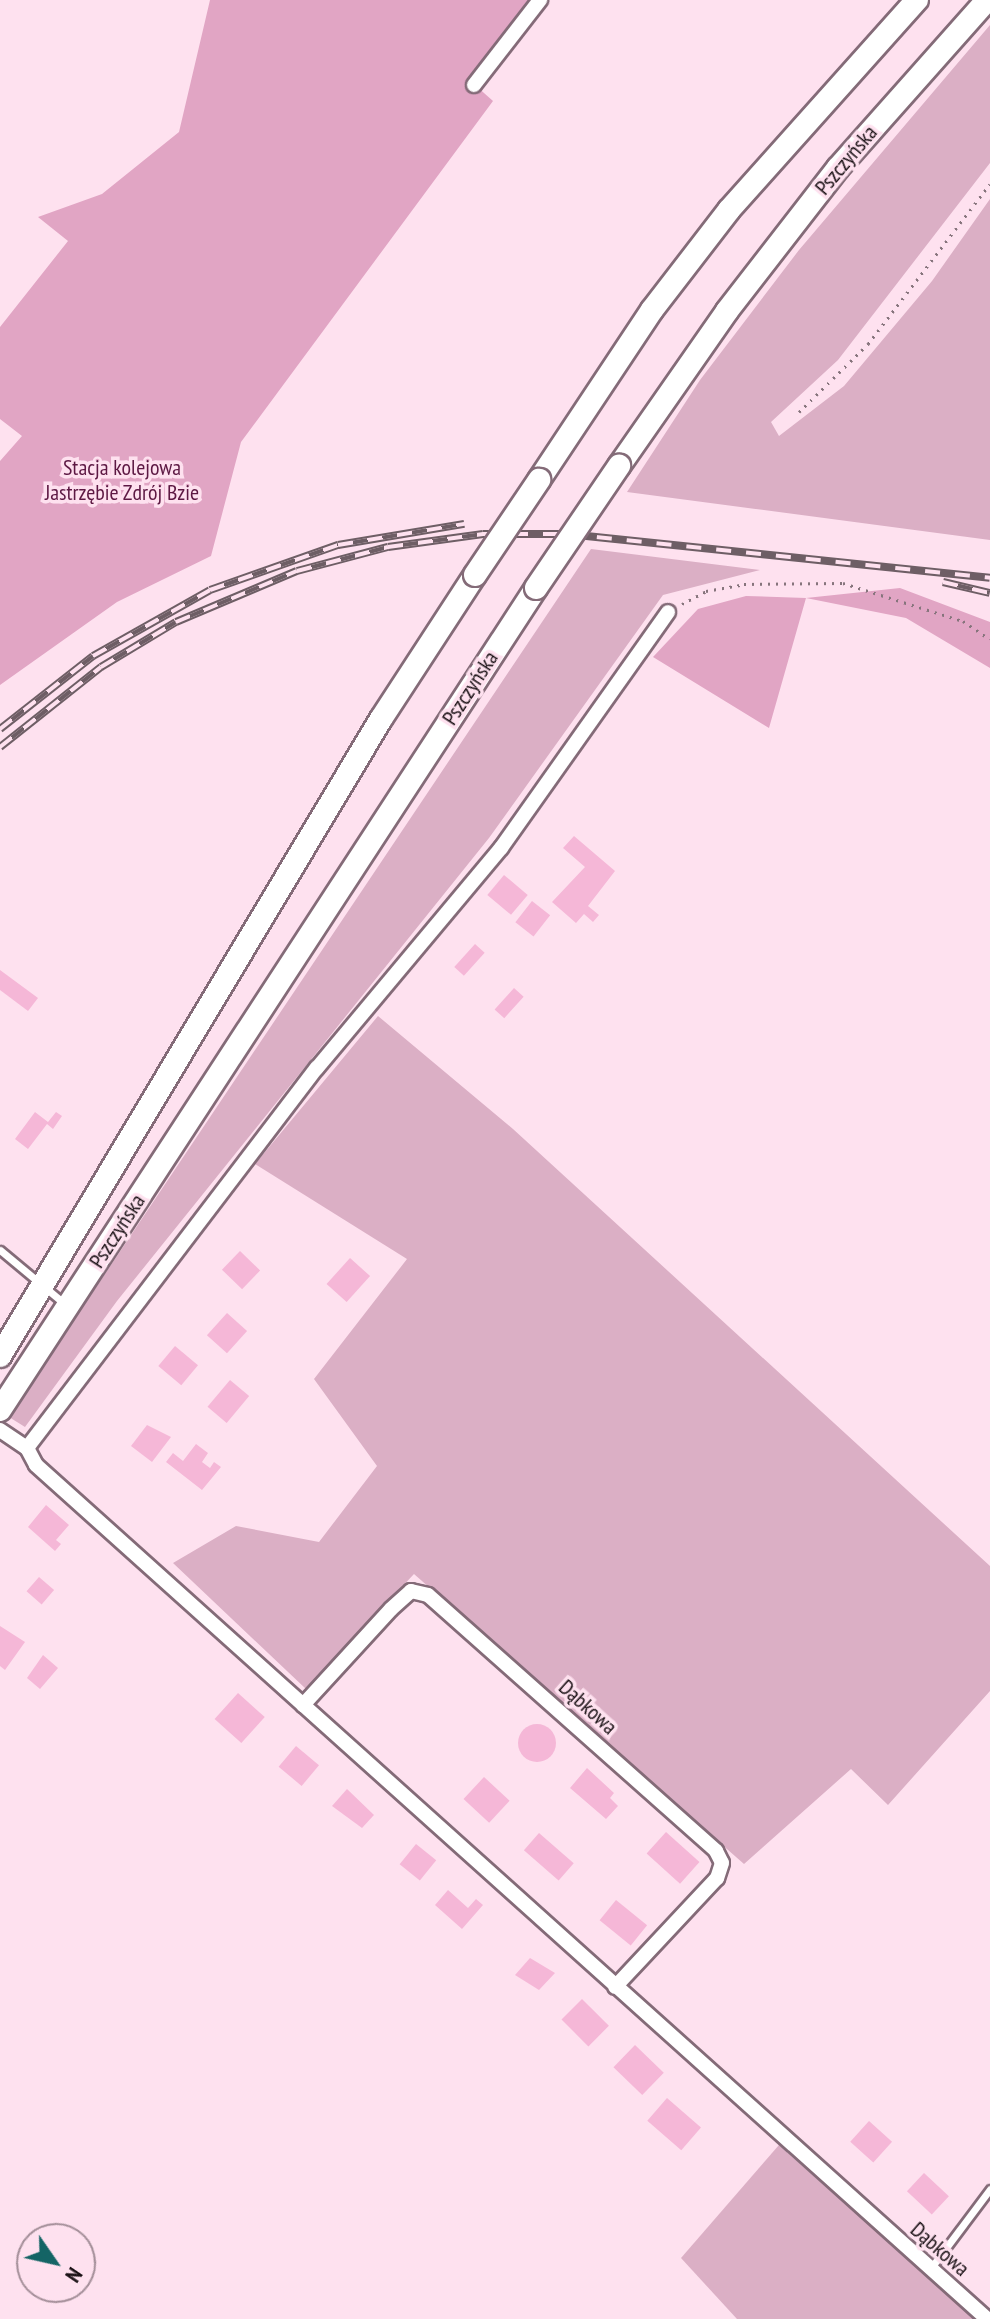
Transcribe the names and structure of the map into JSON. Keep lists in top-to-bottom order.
{
  "streets": {
    "main road": ["Pszczyńska"],
    "street": ["Dąbkowa"]
  },
  "parks": ["Stacja kolejowa Jastrzębie Zdrój Bzie"],
  "north": "bottom right"
}
